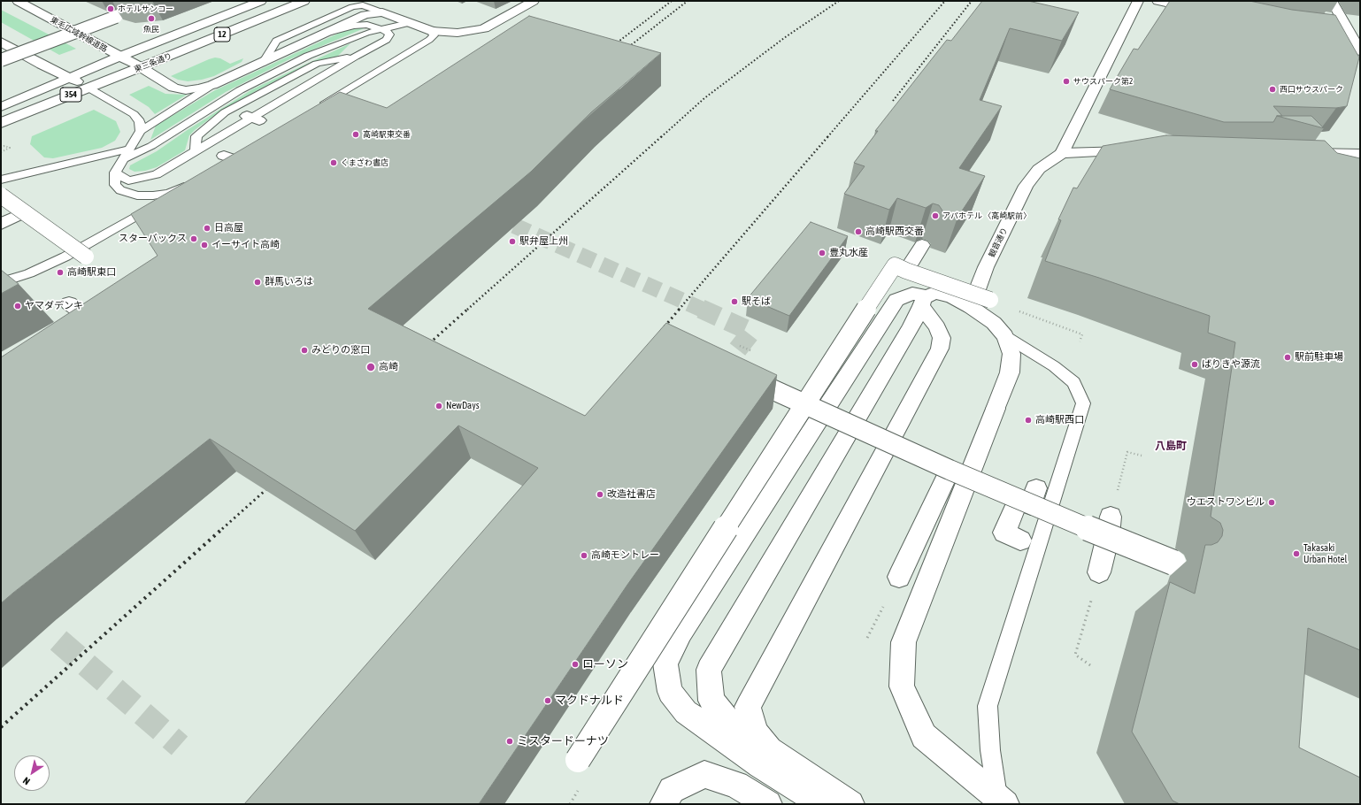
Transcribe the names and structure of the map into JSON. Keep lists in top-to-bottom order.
{
  "streets": {
    "main road": [
      "東毛広域幹線道路",
      "12",
      "東三条通り",
      "354",
      "観音通り"
    ]
  },
  "crossings": [
    ["東毛広域幹線道路", "東三条通り"],
    ["東三条通り", "354"]
  ],
  "districts": ["八島町"],
  "places": [
    "ホテルサンコー",
    "魚民",
    "サウスパーク第2",
    "西口サウスパーク",
    "高崎駅東交番",
    "くまざわ書店",
    "アパホテル 〈高崎駅前〉",
    "日高屋",
    "高崎駅西交番",
    "スターバックス",
    "駅弁屋上州",
    "イーサイト高崎",
    "豊丸水産",
    "高崎駅東口",
    "群馬いろは",
    "駅そば",
    "ヤマダデンキ",
    "みどりの窓口",
    "駅前駐車場",
    "ばりきや源流",
    "高崎",
    "NewDays",
    "高崎駅西口",
    "改造社書店",
    "ウエストワンビル",
    "Takasaki Urban Hotel",
    "高崎モントレー",
    "ローソン",
    "マクドナルド",
    "ミスタードーナツ"
  ],
  "north": "bottom left"
}
